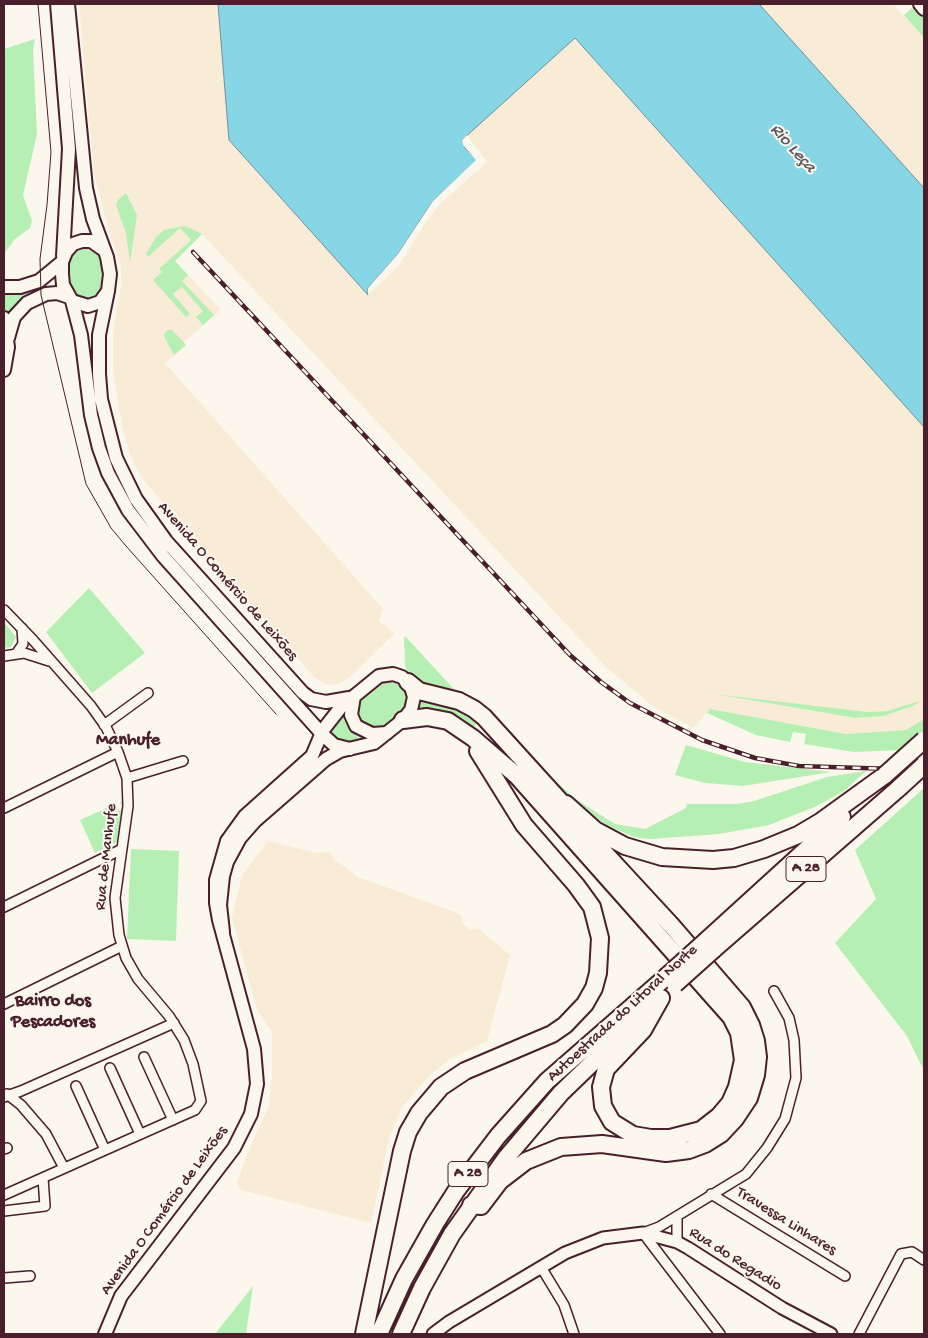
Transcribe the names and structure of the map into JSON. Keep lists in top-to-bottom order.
{
  "streets": {
    "highway": ["A 28", "Autoestrada do Litoral Norte"],
    "main road": ["Avenida O Comércio de Leixões"],
    "street": ["Rua de Manhufe", "Travessa Linhares", "Rua do Regadio"]
  },
  "districts": ["Manhufe", "Bairro dos Pescadores"],
  "water": ["Rio Leça"]
}
